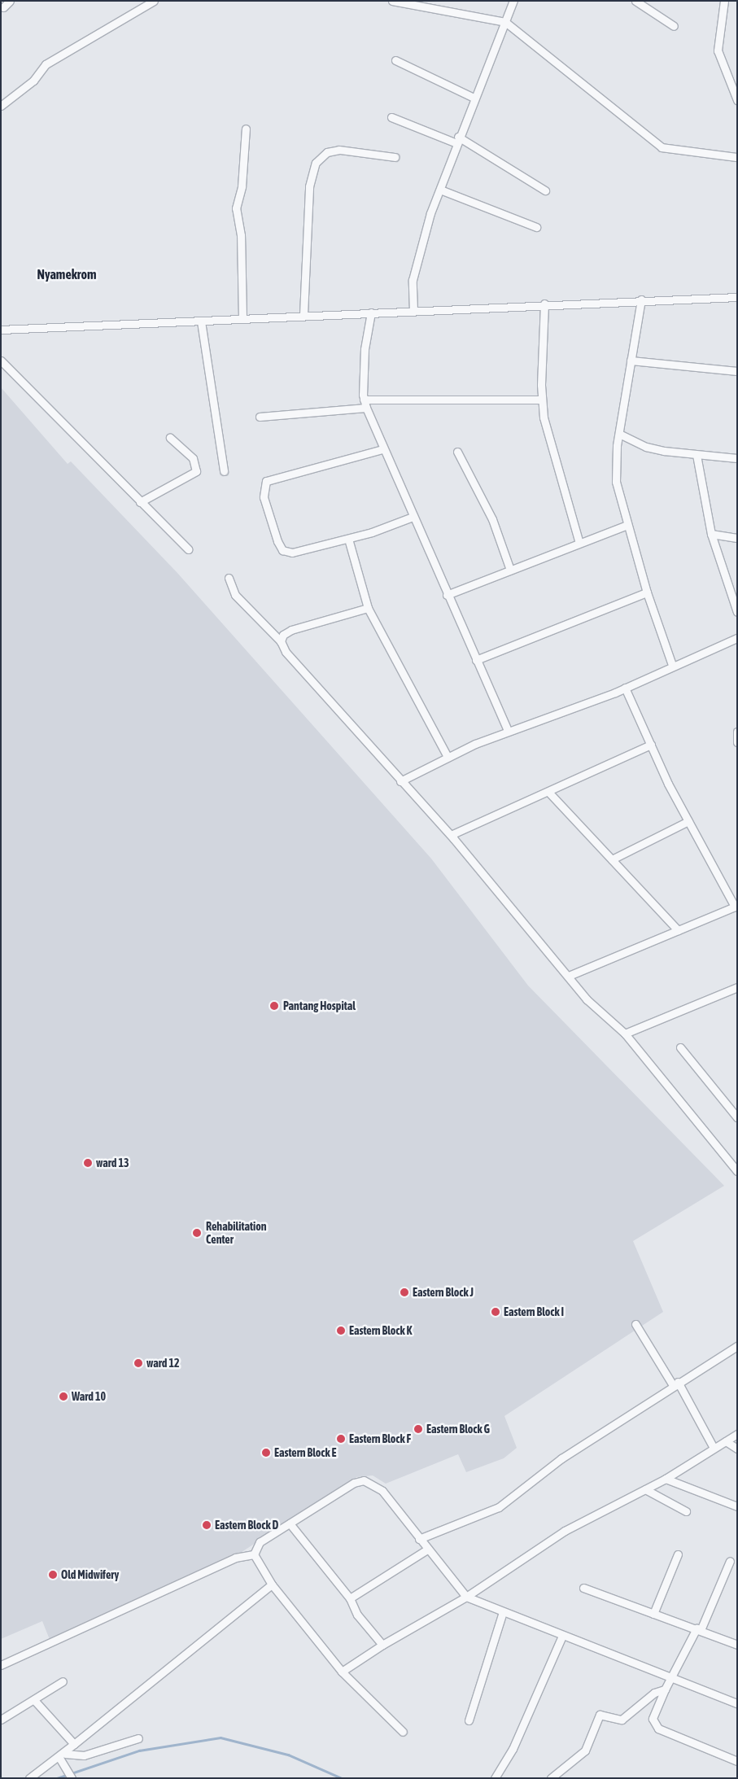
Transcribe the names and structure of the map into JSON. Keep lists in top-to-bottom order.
{
  "districts": ["Nyamekrom"],
  "places": [
    "Pantang Hospital",
    "ward 13",
    "Rehabilitation Center",
    "Eastern Block J",
    "Eastern Block I",
    "Eastern Block K",
    "ward 12",
    "Ward 10",
    "Eastern Block G",
    "Eastern Block F",
    "Eastern Block E",
    "Eastern Block D",
    "Old Midwifery"
  ]
}
